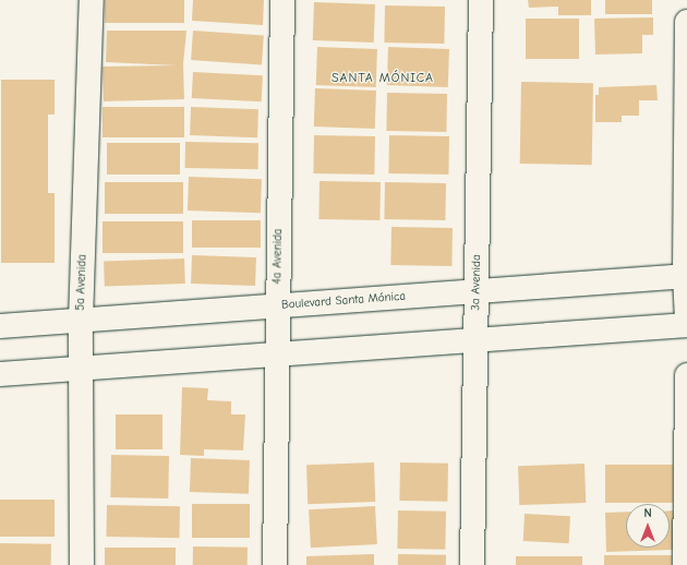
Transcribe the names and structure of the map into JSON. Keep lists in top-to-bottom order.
{
  "streets": {
    "street": [
      "4a Avenida",
      "5a Avenida",
      "3a Avenida",
      "Boulevard Santa Mónica"
    ]
  },
  "crossings": [
    ["4a Avenida", "Boulevard Santa Mónica"],
    ["5a Avenida", "Boulevard Santa Mónica"],
    ["3a Avenida", "Boulevard Santa Mónica"]
  ],
  "districts": ["SANTA MÓNICA"],
  "north": "top"
}
